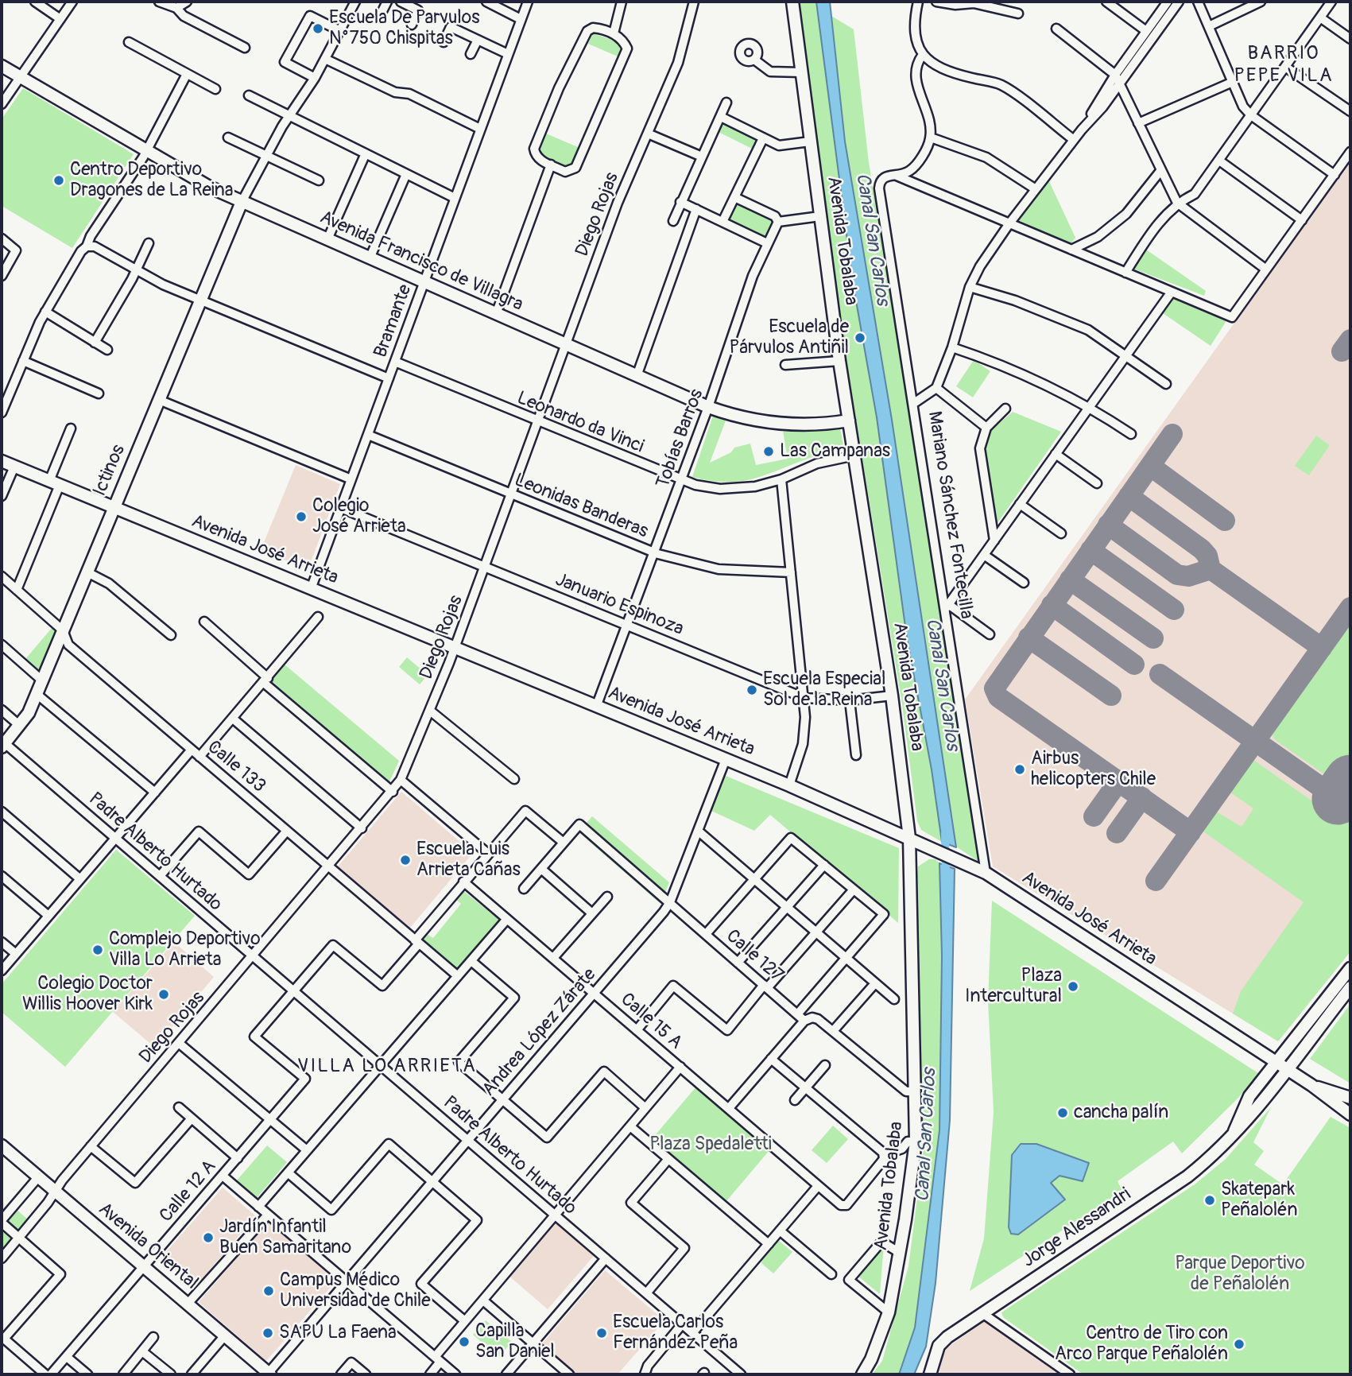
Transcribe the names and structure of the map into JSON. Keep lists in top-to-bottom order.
{
  "streets": {
    "main road": [
      "Avenida Tobalaba",
      "Avenida Francisco de Villagra",
      "Ictinos",
      "Avenida José Arrieta",
      "Jorge Alessandri",
      "Avenida Oriental"
    ],
    "street": [
      "Diego Rojas",
      "Bramante",
      "Leonardo da Vinci",
      "Tobías Barros",
      "Leonidas Banderas",
      "Mariano Sánchez Fontecilla",
      "Januario Espinoza",
      "Calle 133",
      "Padre Alberto Hurtado",
      "Calle 127",
      "Calle 15 A",
      "Andrea López Zárate",
      "Calle 12 A"
    ]
  },
  "crossings": [
    ["Diego Rojas", "Avenida Francisco de Villagra"],
    ["Diego Rojas", "Leonardo da Vinci"],
    ["Diego Rojas", "Leonidas Banderas"],
    ["Diego Rojas", "Avenida José Arrieta"],
    ["Diego Rojas", "Januario Espinoza"],
    ["Diego Rojas", "Calle 133"],
    ["Diego Rojas", "Padre Alberto Hurtado"],
    ["Diego Rojas", "Avenida Oriental"],
    ["Avenida Tobalaba", "Avenida Francisco de Villagra"],
    ["Avenida Tobalaba", "Leonardo da Vinci"],
    ["Avenida Tobalaba", "Avenida José Arrieta"],
    ["Avenida Tobalaba", "Januario Espinoza"],
    ["Avenida Tobalaba", "Calle 127"],
    ["Avenida Francisco de Villagra", "Bramante"],
    ["Avenida Francisco de Villagra", "Tobías Barros"],
    ["Avenida Francisco de Villagra", "Ictinos"],
    ["Bramante", "Leonardo da Vinci"],
    ["Bramante", "Leonidas Banderas"],
    ["Bramante", "Avenida José Arrieta"],
    ["Bramante", "Januario Espinoza"],
    ["Leonardo da Vinci", "Tobías Barros"],
    ["Tobías Barros", "Leonidas Banderas"],
    ["Tobías Barros", "Avenida José Arrieta"],
    ["Tobías Barros", "Januario Espinoza"],
    ["Ictinos", "Avenida José Arrieta"],
    ["Ictinos", "Calle 133"],
    ["Ictinos", "Padre Alberto Hurtado"],
    ["Mariano Sánchez Fontecilla", "Avenida José Arrieta"],
    ["Avenida José Arrieta", "Andrea López Zárate"],
    ["Avenida José Arrieta", "Jorge Alessandri"],
    ["Padre Alberto Hurtado", "Andrea López Zárate"],
    ["Padre Alberto Hurtado", "Calle 12 A"],
    ["Calle 127", "Andrea López Zárate"],
    ["Calle 15 A", "Andrea López Zárate"],
    ["Andrea López Zárate", "Avenida Oriental"],
    ["Calle 12 A", "Avenida Oriental"]
  ],
  "districts": ["BARRIO PEPE VILA", "VILLA LO ARRIETA"],
  "water": ["Canal San Carlos"],
  "parks": ["Plaza Spedaletti", "Parque Deportivo de Peñalolén"],
  "places": [
    "Escuela De Parvulos N°750 Chispitas",
    "Centro Deportivo Dragones de La Reina",
    "Escuela de Párvulos Antiñil",
    "Las Campanas",
    "Colegio José Arrieta",
    "Escuela Especial Sol de la Reina",
    "Airbus helicopters Chile",
    "Escuela Luis Arrieta Cañas",
    "Complejo Deportivo Villa Lo Arrieta",
    "Plaza Intercultural",
    "Colegio Doctor Willis Hoover Kirk",
    "cancha palín",
    "Skatepark Peñalolén",
    "Jardín Infantil Buen Samaritano",
    "Campus Médico Universidad de Chile",
    "SAPU La Faena",
    "Escuela Carlos Fernández Peña",
    "Capilla San Daniel",
    "Centro de Tiro con Arco Parque Peñalolén"
  ]
}
